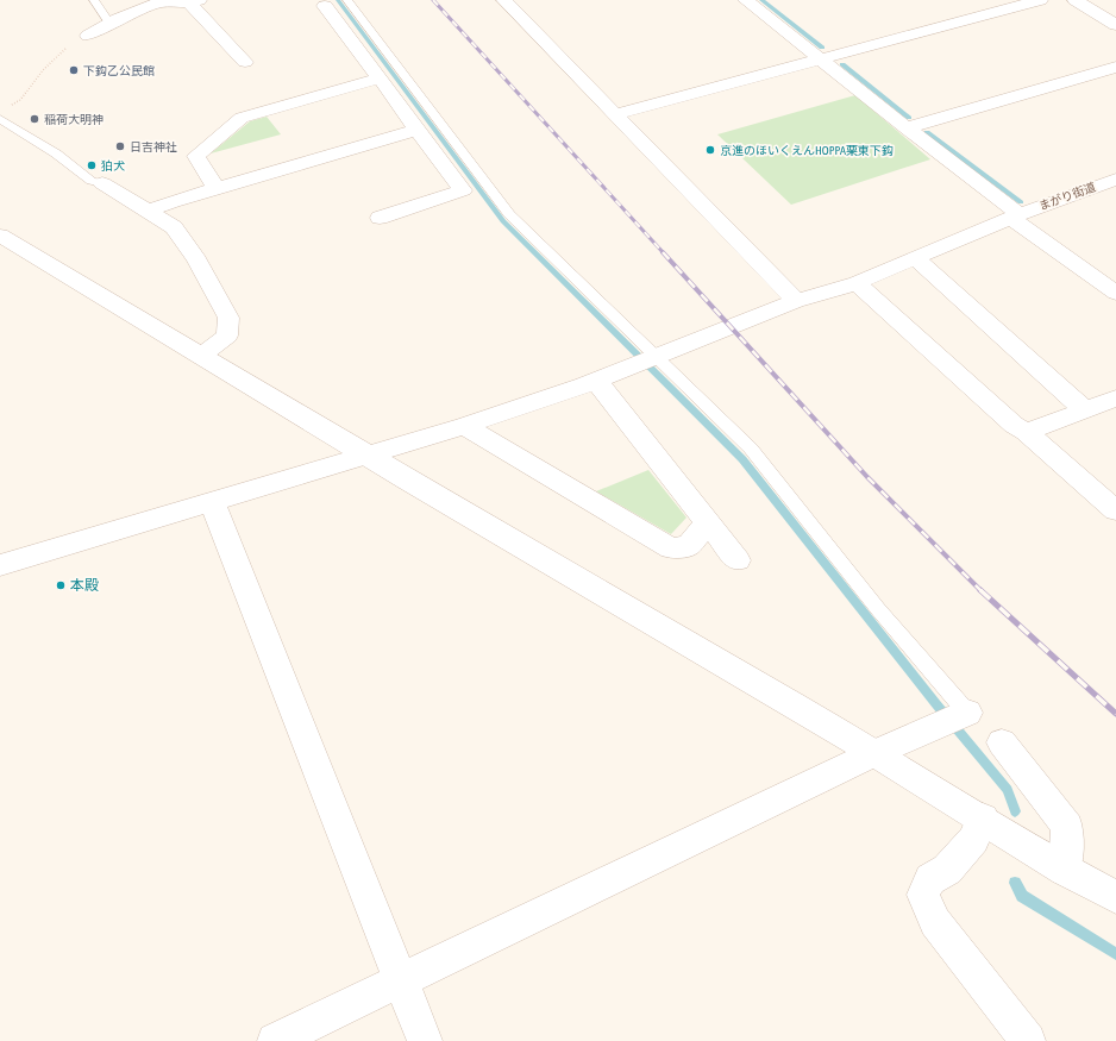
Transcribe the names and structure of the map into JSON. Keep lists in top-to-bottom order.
{
  "streets": {
    "street": ["まがり街道"]
  },
  "places": [
    "下鈎乙公民館",
    "稲荷大明神",
    "日吉神社",
    "京進のほいくえんHOPPA栗東下鈎",
    "狛犬",
    "本殿"
  ]
}
